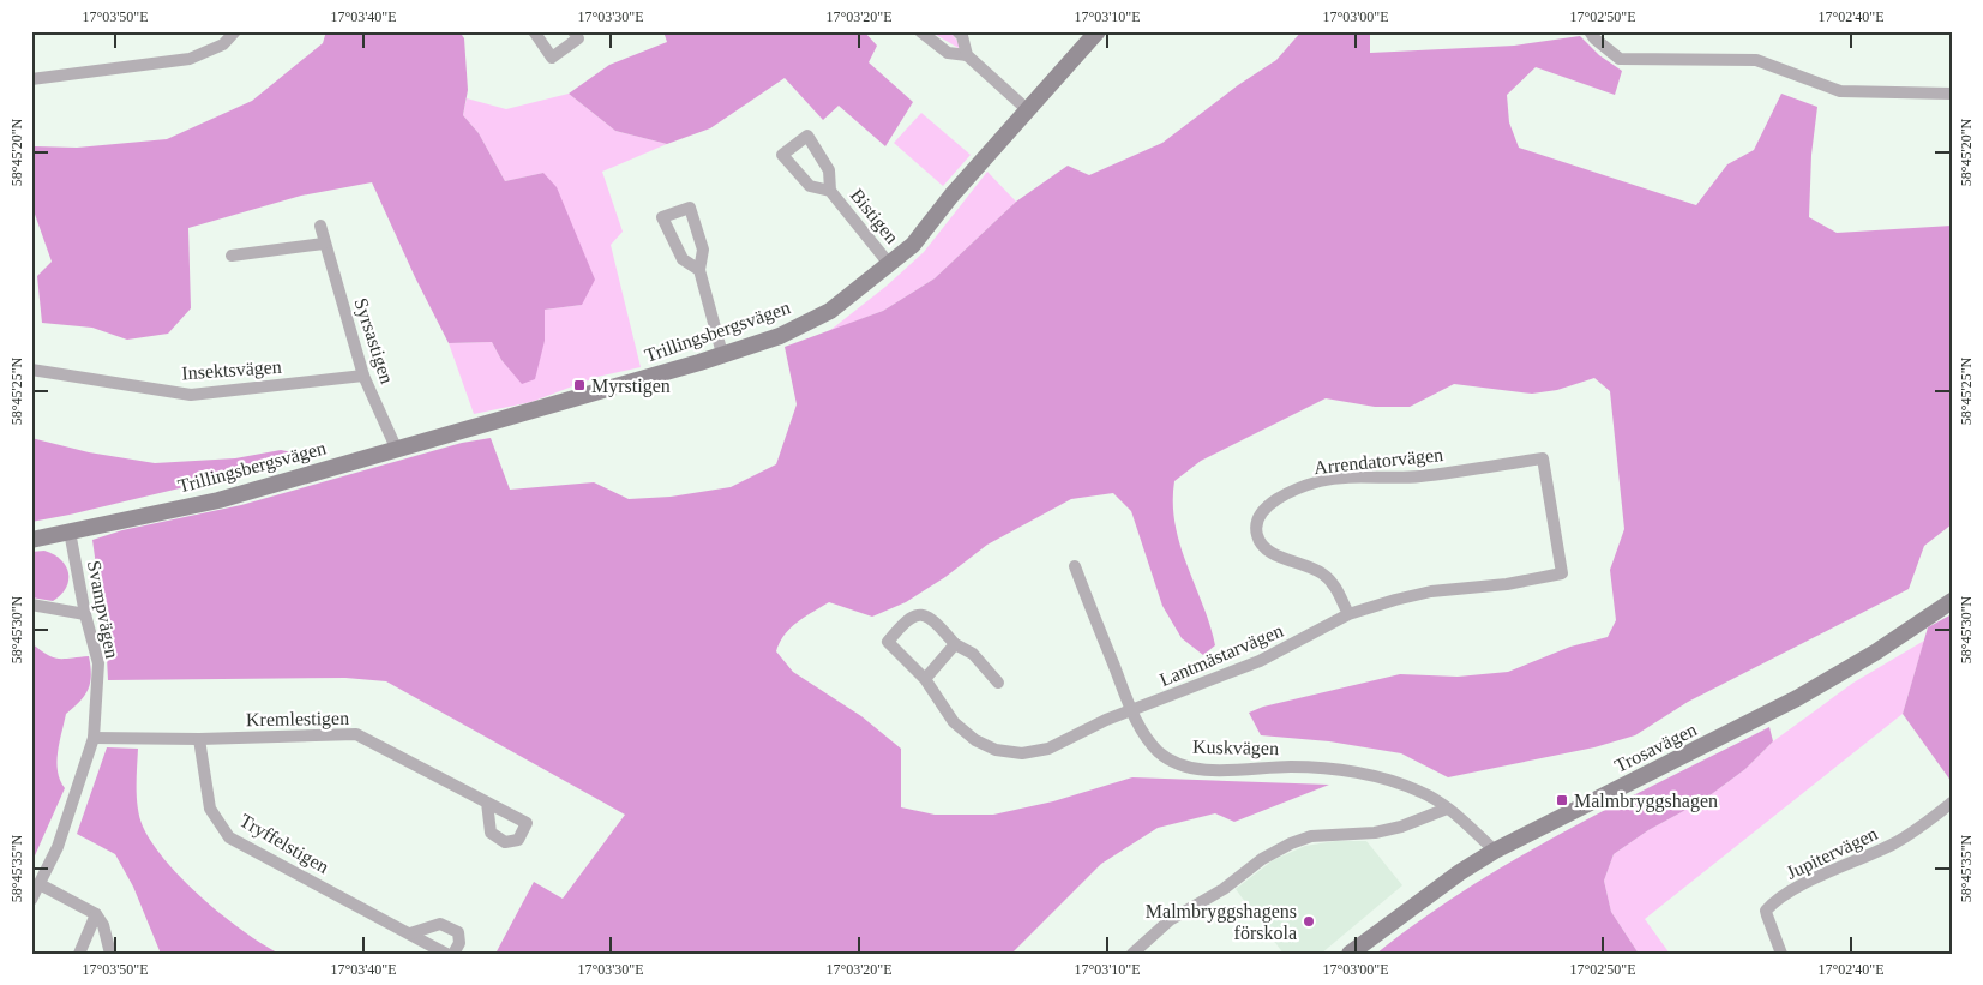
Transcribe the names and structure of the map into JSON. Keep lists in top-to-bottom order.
{
  "streets": {
    "street": [
      "Bistigen",
      "Trillingsbergsvägen",
      "Syrsastigen",
      "Insektsvägen",
      "Arrendatorvägen",
      "Svampvägen",
      "Lantmästarvägen",
      "Kremlestigen",
      "Kuskvägen",
      "Trosavägen",
      "Tryffelstigen",
      "Jupitervägen"
    ]
  },
  "crossings": [
    ["Bistigen", "Trillingsbergsvägen"],
    ["Trillingsbergsvägen", "Syrsastigen"],
    ["Trillingsbergsvägen", "Svampvägen"],
    ["Syrsastigen", "Insektsvägen"],
    ["Arrendatorvägen", "Lantmästarvägen"],
    ["Svampvägen", "Kremlestigen"],
    ["Lantmästarvägen", "Kuskvägen"],
    ["Kremlestigen", "Tryffelstigen"],
    ["Kuskvägen", "Trosavägen"]
  ],
  "places": {
    "transit": ["Myrstigen", "Malmbryggshagen"],
    "other": ["Malmbryggshagens förskola"]
  },
  "coordinates": [
    "17°03'50\"E",
    "17°03'40\"E",
    "17°03'30\"E",
    "17°03'20\"E",
    "17°03'10\"E",
    "17°03'00\"E",
    "17°02'50\"E",
    "17°02'40\"E",
    "58°45'20\"N",
    "58°45'25\"N",
    "58°45'30\"N",
    "58°45'35\"N"
  ]
}
